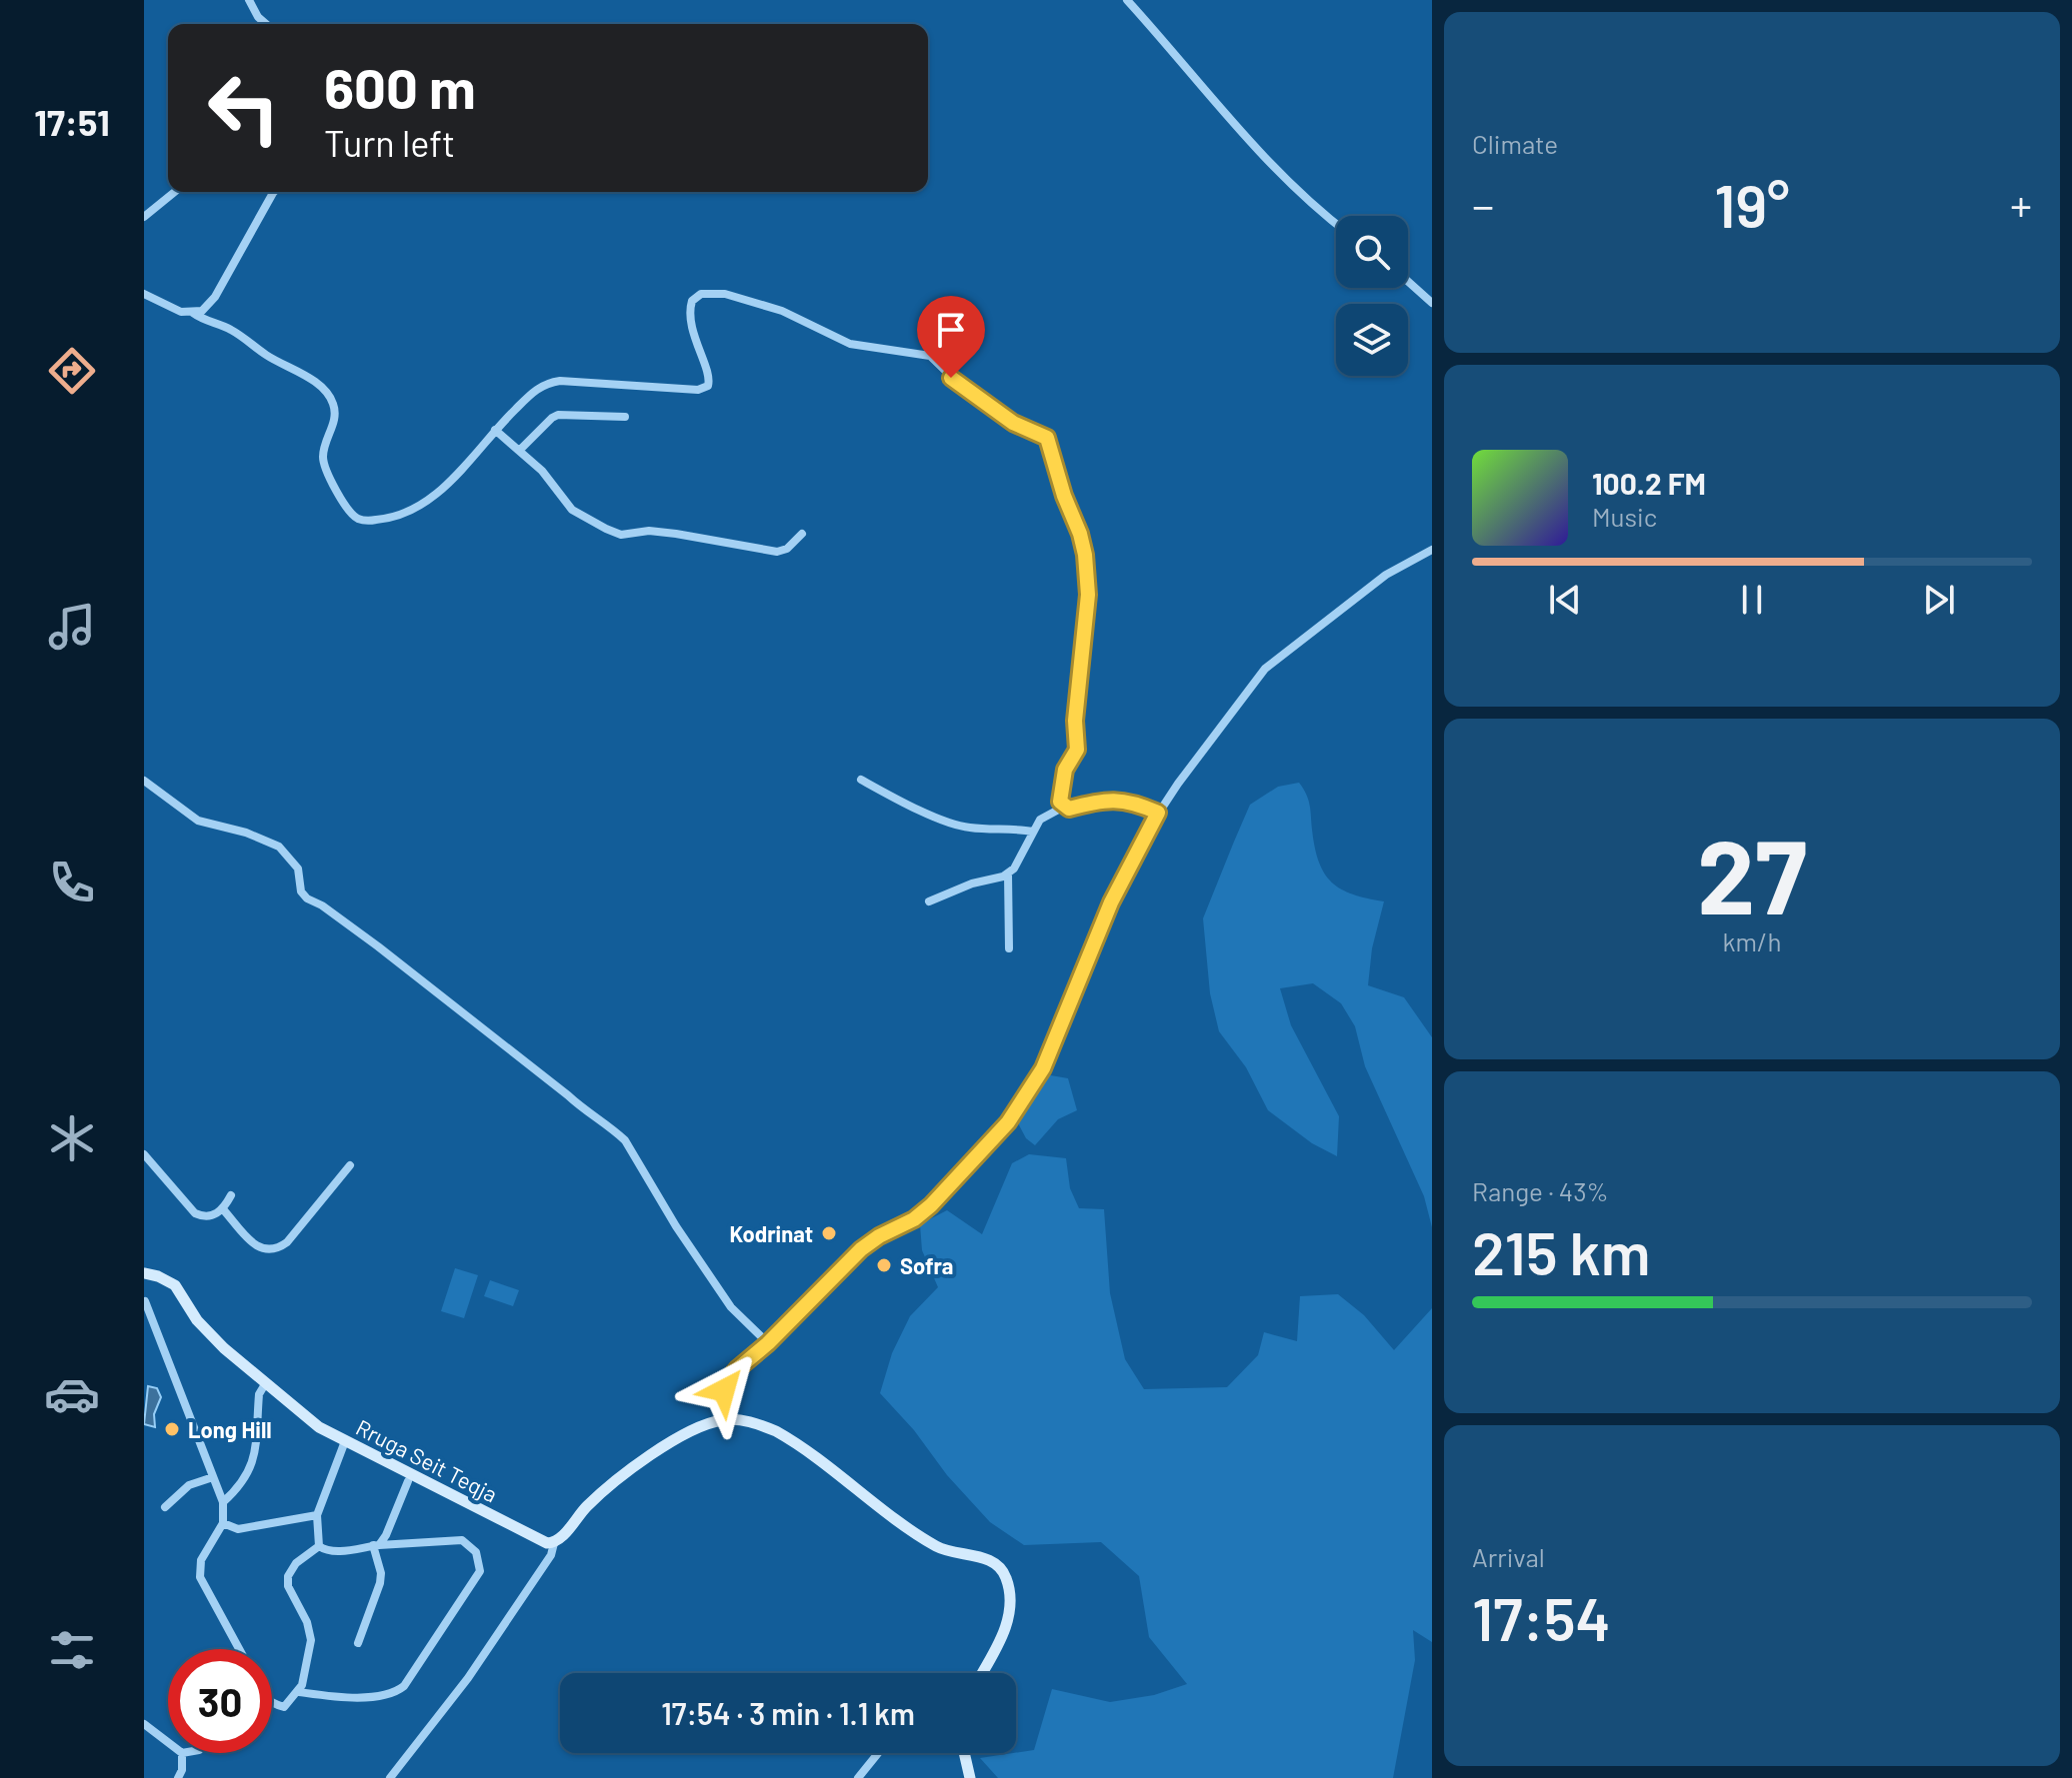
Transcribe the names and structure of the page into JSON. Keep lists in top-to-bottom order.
{
  "streets": {
    "main road": ["Rruga Seit Teqja"]
  },
  "places": ["Kodrinat", "Sofra", "Long Hill"],
  "page": {
    "tabs": "17:51",
    "tile": [
      "Climate",
      ["27", "km/h"],
      ["Range · 43%", "215 km"],
      ["Arrival", "17:54"]
    ],
    "turn": ["600 m", "Turn left"],
    "heat": ["−", "19°", "+"],
    "song": ["100.2 FM", "Music"],
    "limit": "30",
    "trip": "17:54 · 3 min · 1.1 km"
  }
}
